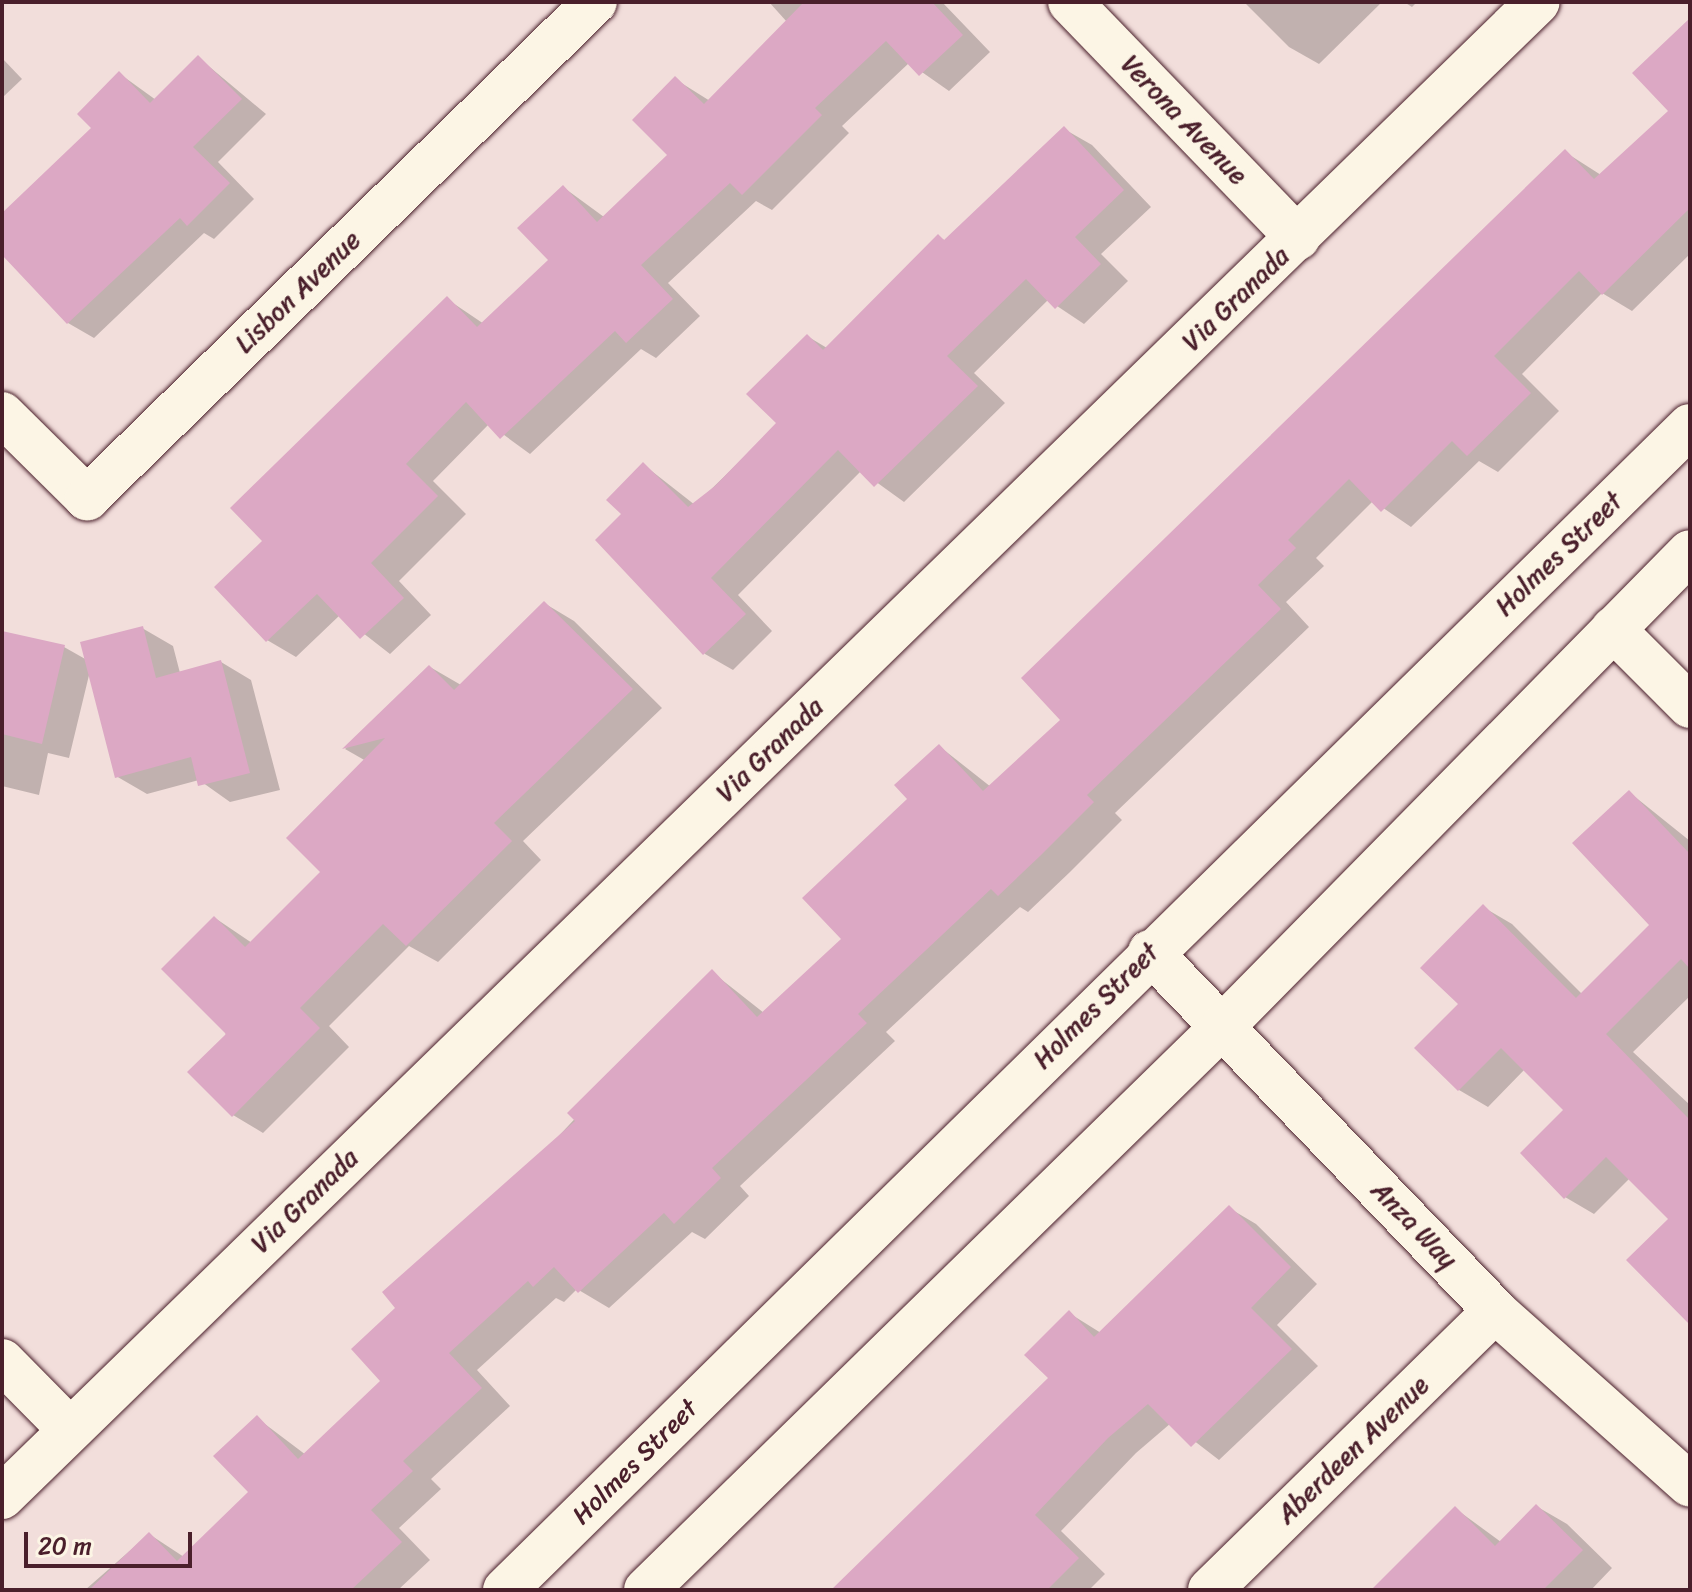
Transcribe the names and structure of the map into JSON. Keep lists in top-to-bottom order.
{
  "streets": {
    "street": [
      "Verona Avenue",
      "Lisbon Avenue",
      "Via Granada",
      "Holmes Street",
      "Anza Way",
      "Aberdeen Avenue"
    ]
  },
  "crossings": [
    ["Verona Avenue", "Via Granada"],
    ["Holmes Street", "Anza Way"],
    ["Anza Way", "Aberdeen Avenue"]
  ],
  "scale_bar": "20 m"
}
